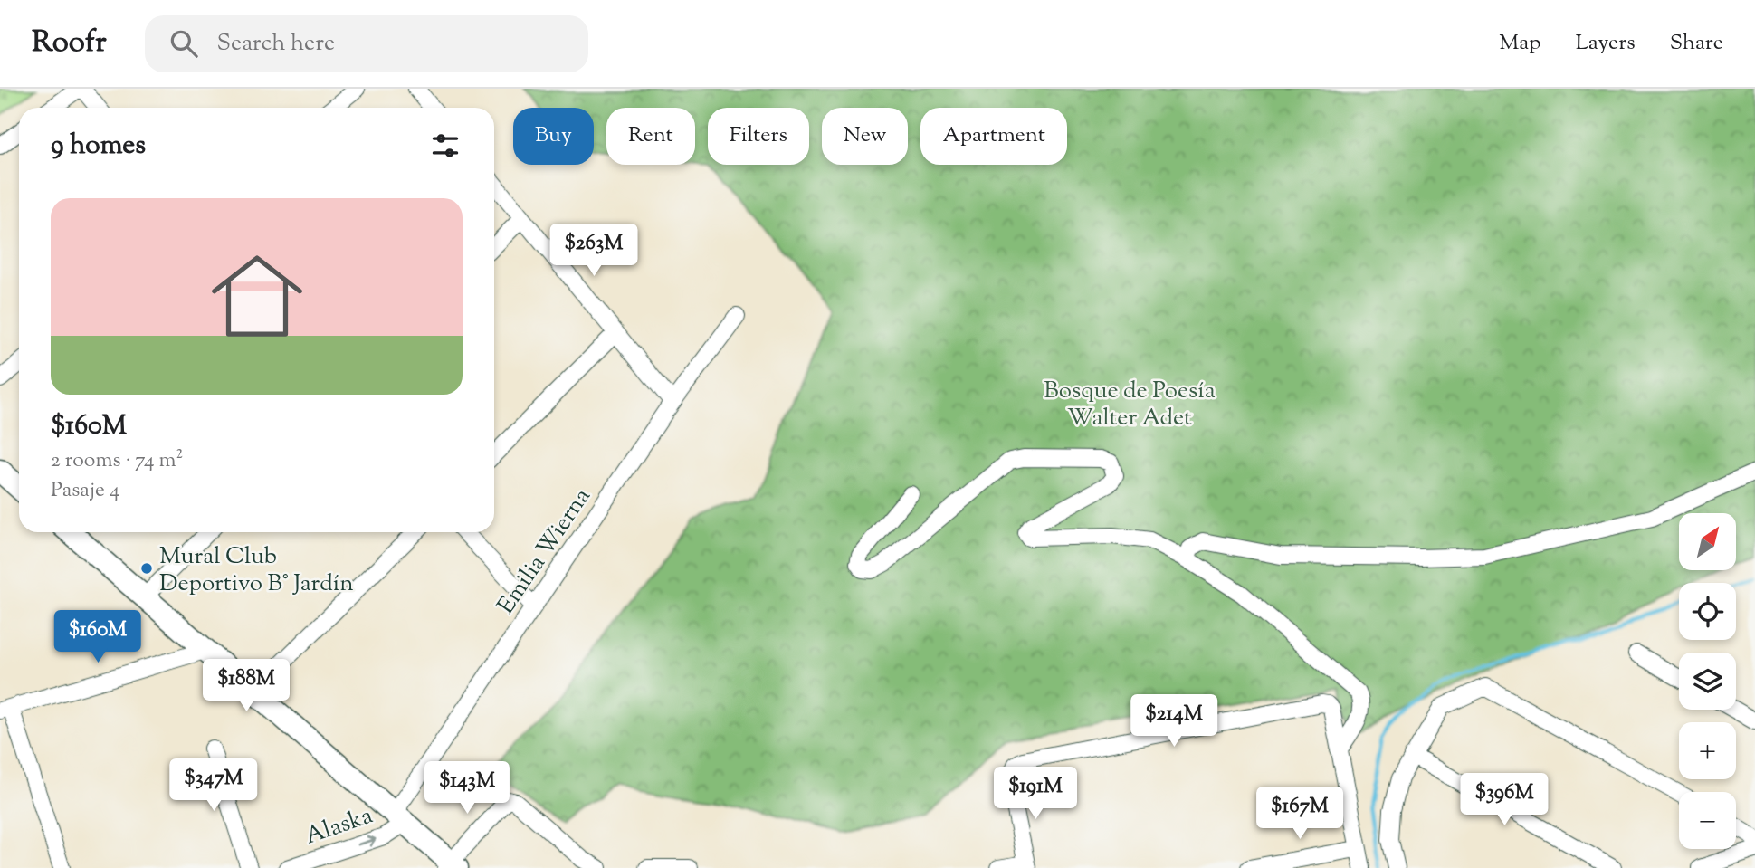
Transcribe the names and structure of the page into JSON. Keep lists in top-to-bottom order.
{
  "streets": {
    "street": ["Emilia Wierna", "Alaska"]
  },
  "crossings": [
    ["Emilia Wierna", "Alaska"]
  ],
  "one_way": ["Alaska"],
  "parks": ["Bosque de Poesía Walter Adet"],
  "places": ["Mural Club Deportivo B° Jardín"],
  "north": "top right",
  "page": {
    "header": "Roofr",
    "search": "Search here",
    "nav": ["Map", "Layers", "Share"],
    "chip": [
      "Buy",
      "Rent",
      "Filters",
      "New",
      "Apartment"
    ],
    "heading": "9 homes",
    "list": [
      {
        "name": "$160M",
        "note": "2 rooms · 74 m² · Pasaje 4"
      }
    ],
    "price": [
      "$263M",
      "$160M",
      "$188M",
      "$214M",
      "$347M",
      "$143M",
      "$191M",
      "$396M",
      "$167M"
    ],
    "map_buttons": ["+", "−"]
  }
}
